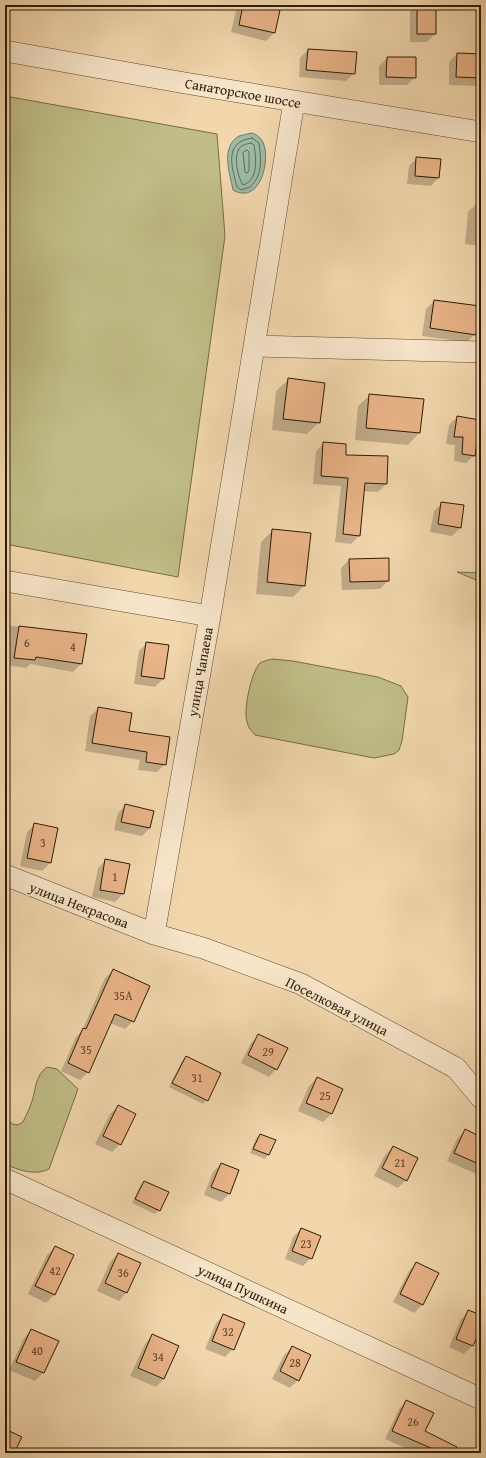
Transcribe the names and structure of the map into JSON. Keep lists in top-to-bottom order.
{
  "streets": {
    "street": [
      "Санаторское шоссе",
      "улица Чапаева",
      "улица Некрасова",
      "Поселковая улица",
      "улица Пушкина"
    ]
  },
  "crossings": [
    ["улица Чапаева", "улица Некрасова"],
    ["улица Чапаева", "Поселковая улица"],
    ["улица Некрасова", "Поселковая улица"]
  ],
  "house_numbers": [
    "6",
    "4",
    "3",
    "1",
    "35А",
    "35",
    "29",
    "31",
    "25",
    "21",
    "23",
    "42",
    "36",
    "32",
    "40",
    "34",
    "28",
    "26"
  ]
}
